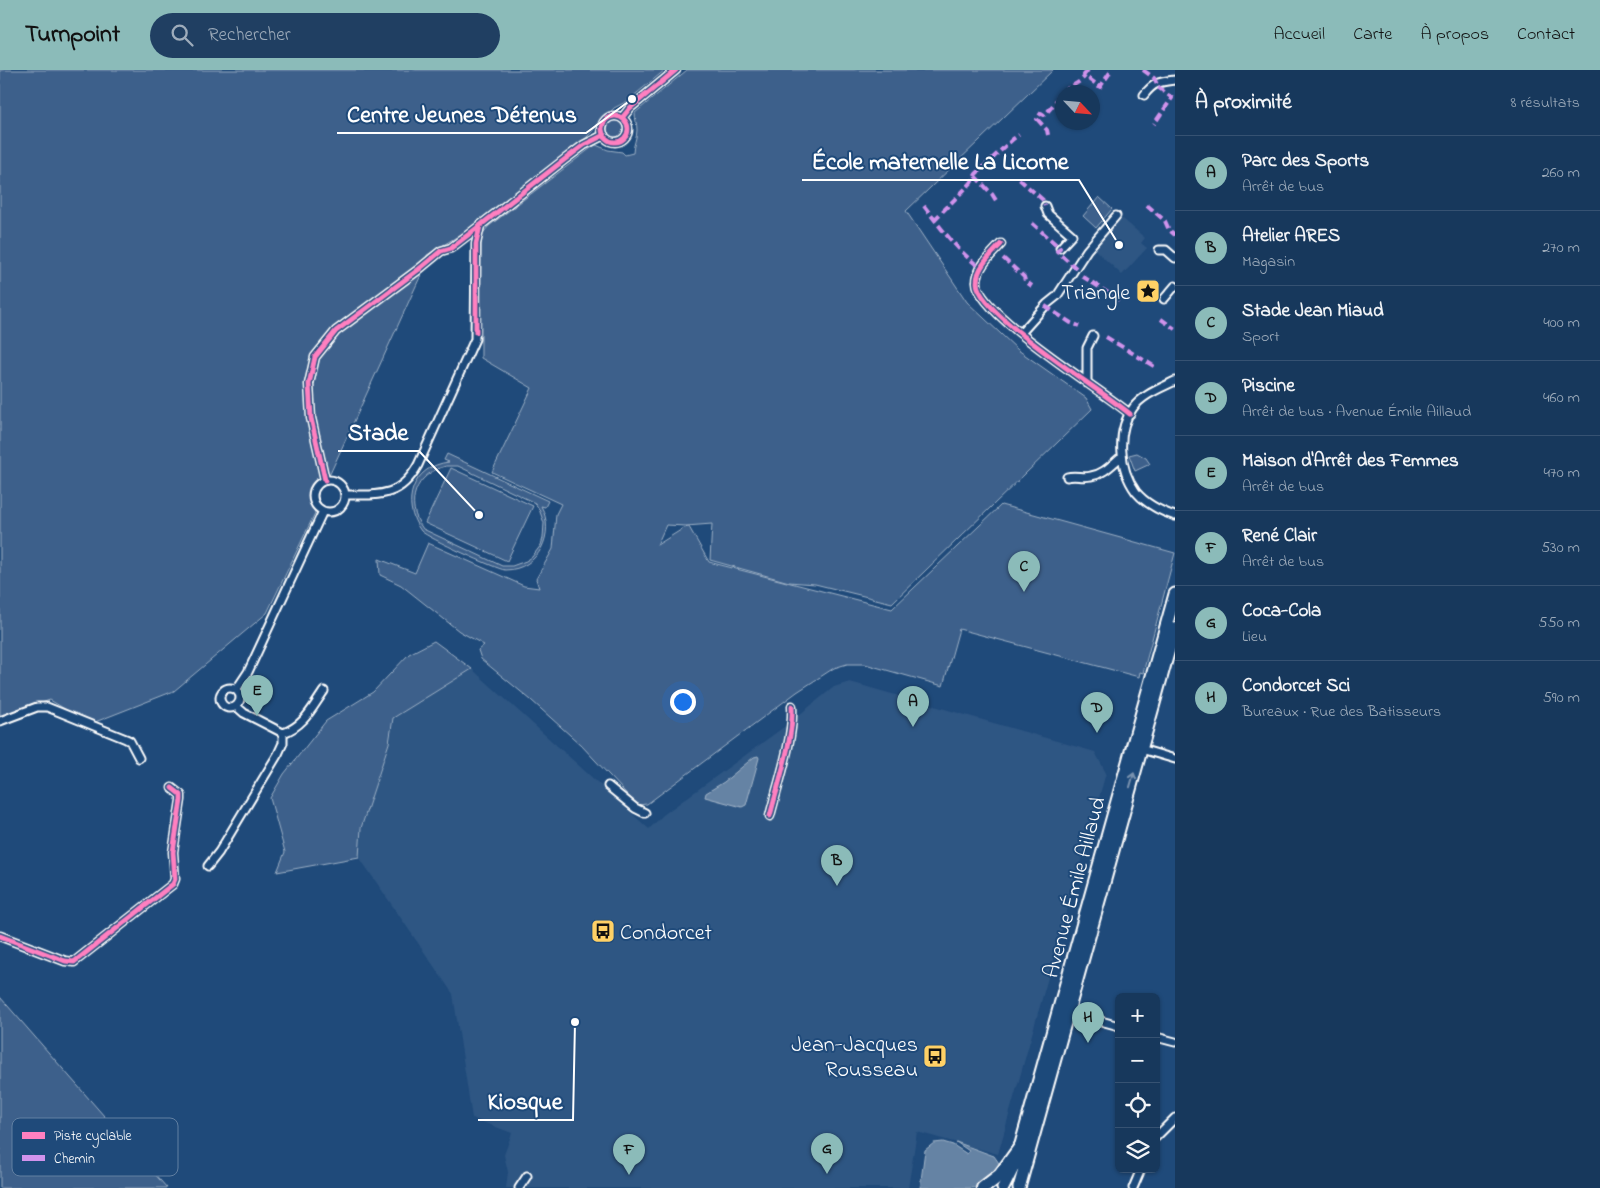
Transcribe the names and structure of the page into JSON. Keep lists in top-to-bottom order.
{
  "streets": {
    "main road": ["Avenue Émile Aillaud"]
  },
  "places": {
    "other": [
      "Centre Jeunes Détenus",
      "École maternelle La Licorne",
      "Stade",
      "Kiosque"
    ],
    "place": ["Triangle"],
    "bus stop": ["Condorcet", "Jean-Jacques Rousseau"]
  },
  "legend": ["Piste cyclable", "Chemin"],
  "north": "bottom right",
  "page": {
    "header": "Turnpoint",
    "search": "Rechercher",
    "nav": [
      "Accueil",
      "Carte",
      "À propos",
      "Contact"
    ],
    "heading": ["À proximité", "8 résultats"],
    "list": [
      {
        "mark": "A",
        "name": "Parc des Sports",
        "note": "Arrêt de bus",
        "value": "260 m"
      },
      {
        "mark": "B",
        "name": "Atelier ARES",
        "note": "Magasin",
        "value": "270 m"
      },
      {
        "mark": "C",
        "name": "Stade Jean Miaud",
        "note": "Sport",
        "value": "400 m"
      },
      {
        "mark": "D",
        "name": "Piscine",
        "note": "Arrêt de bus · Avenue Émile Aillaud",
        "value": "460 m"
      },
      {
        "mark": "E",
        "name": "Maison d'Arrêt des Femmes",
        "note": "Arrêt de bus",
        "value": "470 m"
      },
      {
        "mark": "F",
        "name": "René Clair",
        "note": "Arrêt de bus",
        "value": "530 m"
      },
      {
        "mark": "G",
        "name": "Coca-Cola",
        "note": "Lieu",
        "value": "550 m"
      },
      {
        "mark": "H",
        "name": "Condorcet Sci",
        "note": "Bureaux · Rue des Batisseurs",
        "value": "590 m"
      }
    ],
    "pins": [
      "C",
      "E",
      "A",
      "D",
      "B",
      "H",
      "G",
      "F"
    ],
    "map_buttons": ["+", "−"]
  }
}
